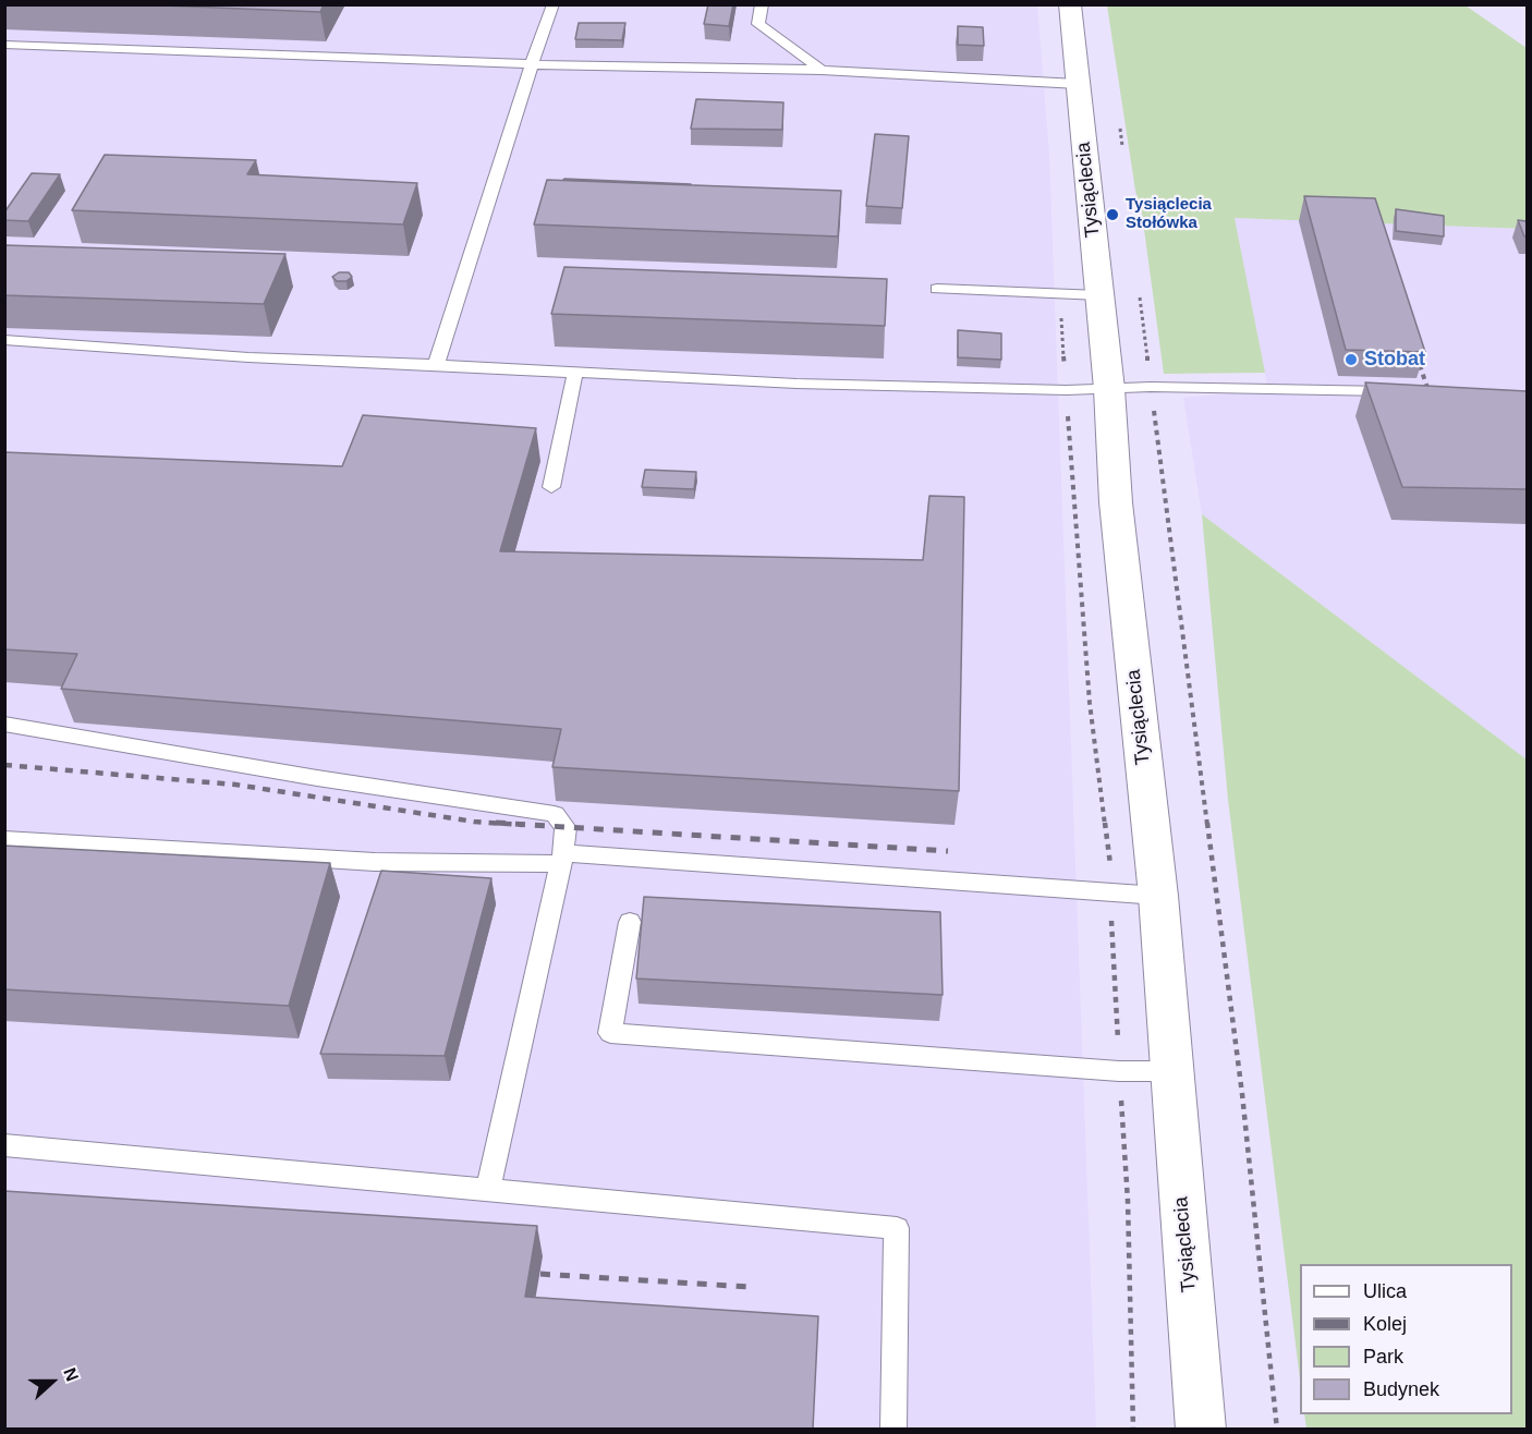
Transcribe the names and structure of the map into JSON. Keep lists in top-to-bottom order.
{
  "streets": {
    "street": ["Tysiąclecia"]
  },
  "places": ["Tysiąclecia Stołówka", "Stobat"],
  "legend": [
    "Ulica",
    "Kolej",
    "Park",
    "Budynek"
  ],
  "north": "right"
}
